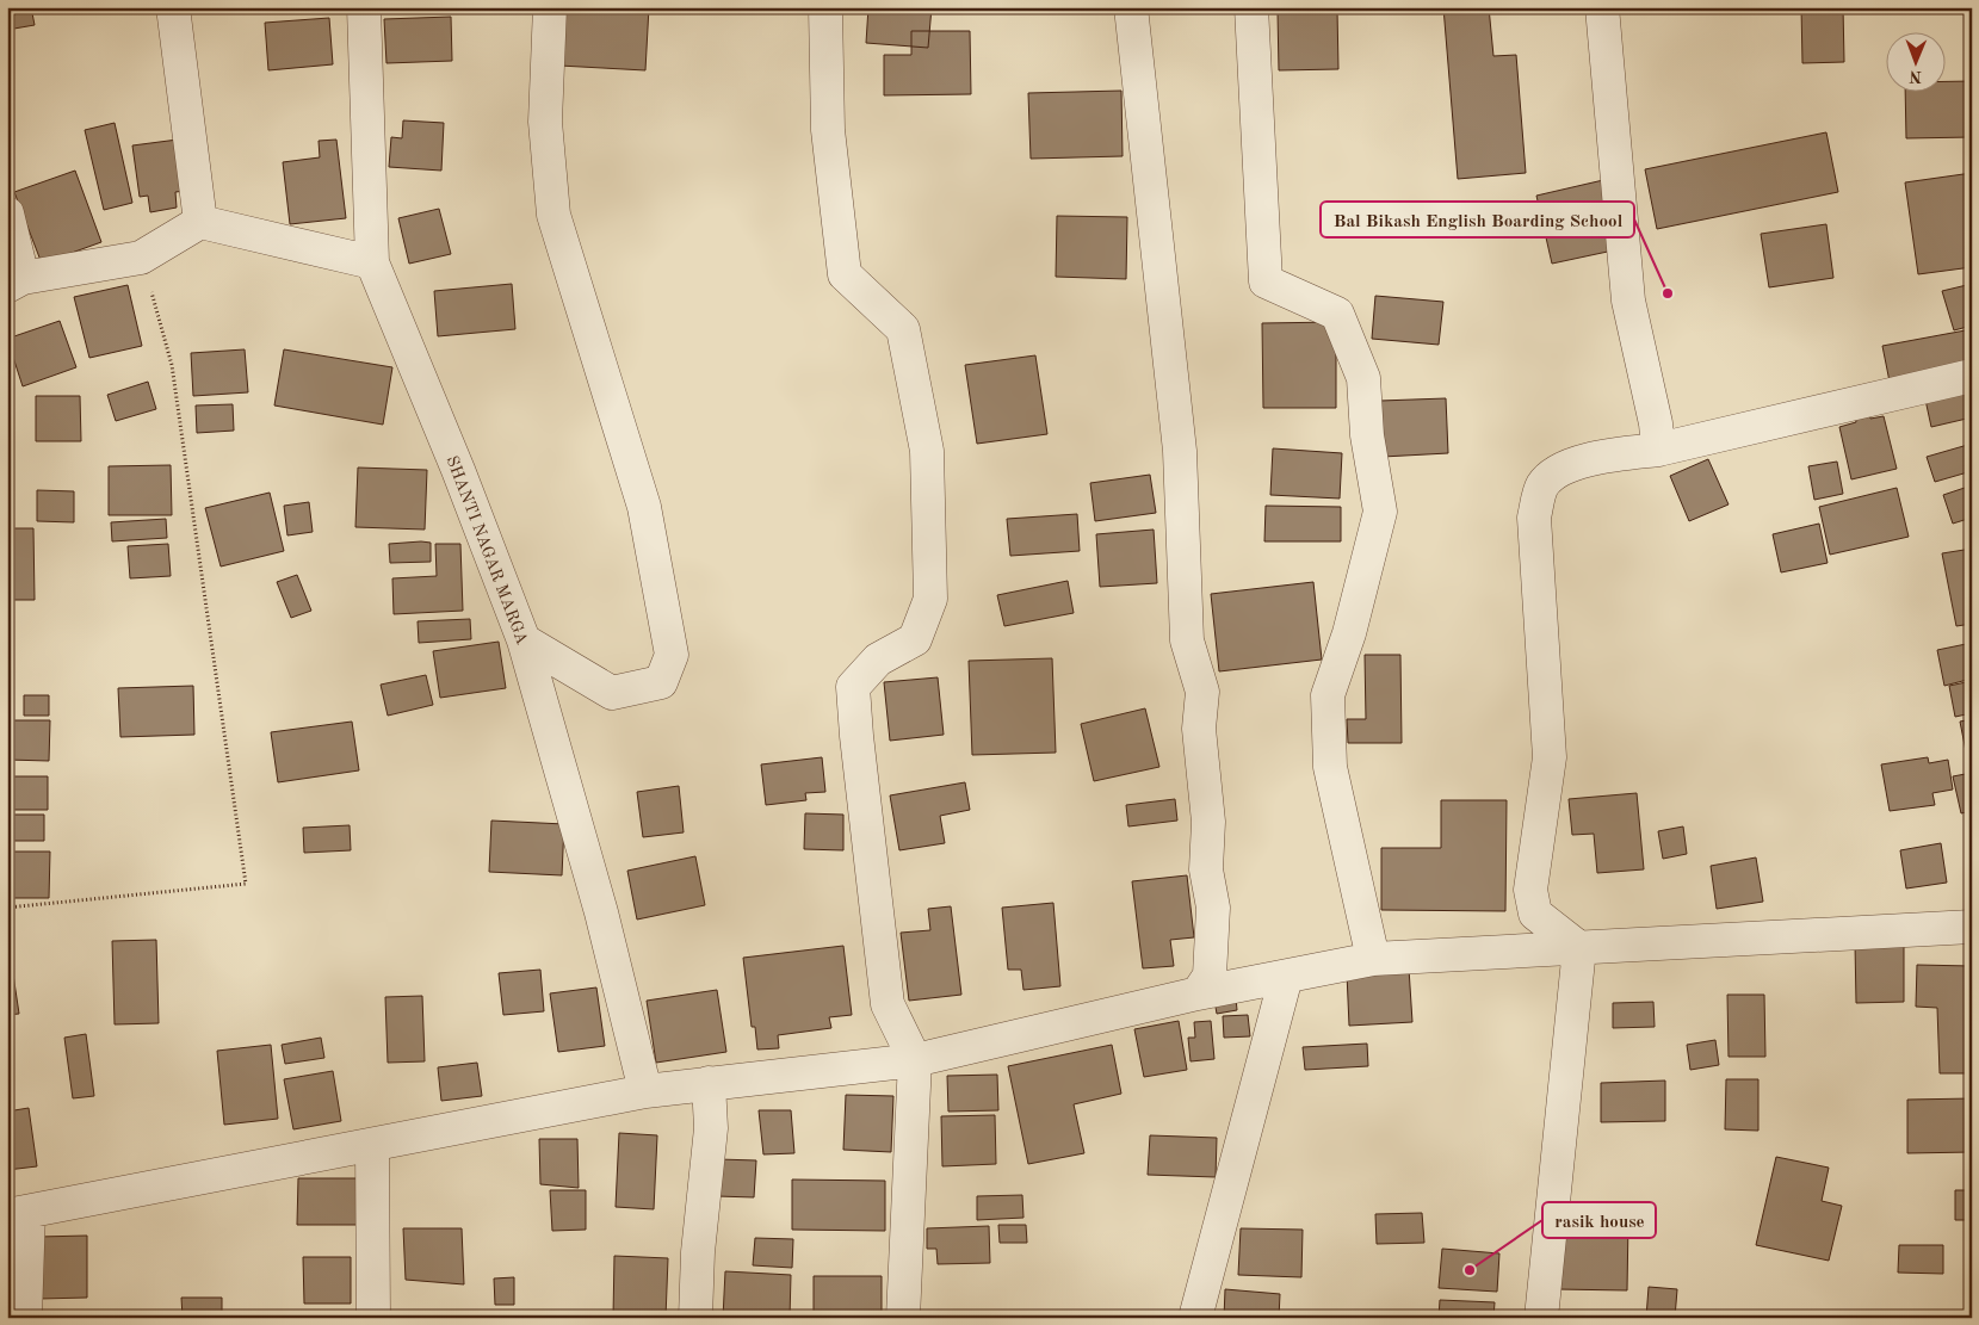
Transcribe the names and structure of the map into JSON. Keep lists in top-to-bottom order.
{
  "streets": {
    "street": ["SHANTI NAGAR MARGA"]
  },
  "places": ["Bal Bikash English Boarding School", "rasik house"],
  "north": "bottom"
}
